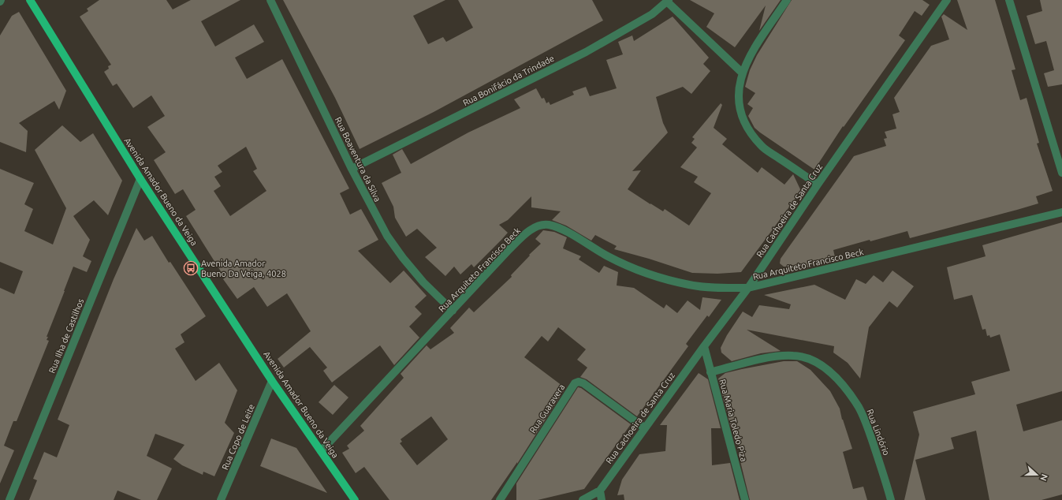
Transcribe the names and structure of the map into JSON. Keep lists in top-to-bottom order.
{
  "streets": {
    "main road": ["Avenida Amador Bueno da Veiga"],
    "street": [
      "Rua Bonifácio da Trindade",
      "Rua Boaventura da Silva",
      "Rua Cachoeira de Santa Cruz",
      "Rua Arquiteto Francisco Beck",
      "Rua Ilha de Castilhos",
      "Rua Guaravera",
      "Rua Maria Toledo Piza",
      "Rua Lindório",
      "Rua Copo de Leite"
    ]
  },
  "crossings": [
    ["Rua Bonifácio da Trindade", "Rua Boaventura da Silva"],
    ["Rua Boaventura da Silva", "Rua Arquiteto Francisco Beck"],
    ["Avenida Amador Bueno da Veiga", "Rua Arquiteto Francisco Beck"],
    ["Avenida Amador Bueno da Veiga", "Rua Ilha de Castilhos"],
    ["Avenida Amador Bueno da Veiga", "Rua Copo de Leite"],
    ["Rua Cachoeira de Santa Cruz", "Rua Arquiteto Francisco Beck"],
    ["Rua Cachoeira de Santa Cruz", "Rua Guaravera"],
    ["Rua Cachoeira de Santa Cruz", "Rua Maria Toledo Piza"],
    ["Rua Maria Toledo Piza", "Rua Lindório"]
  ],
  "places": {
    "bus stop": ["Avenida Amador Bueno Da Veiga, 4028"]
  },
  "north": "right"
}
